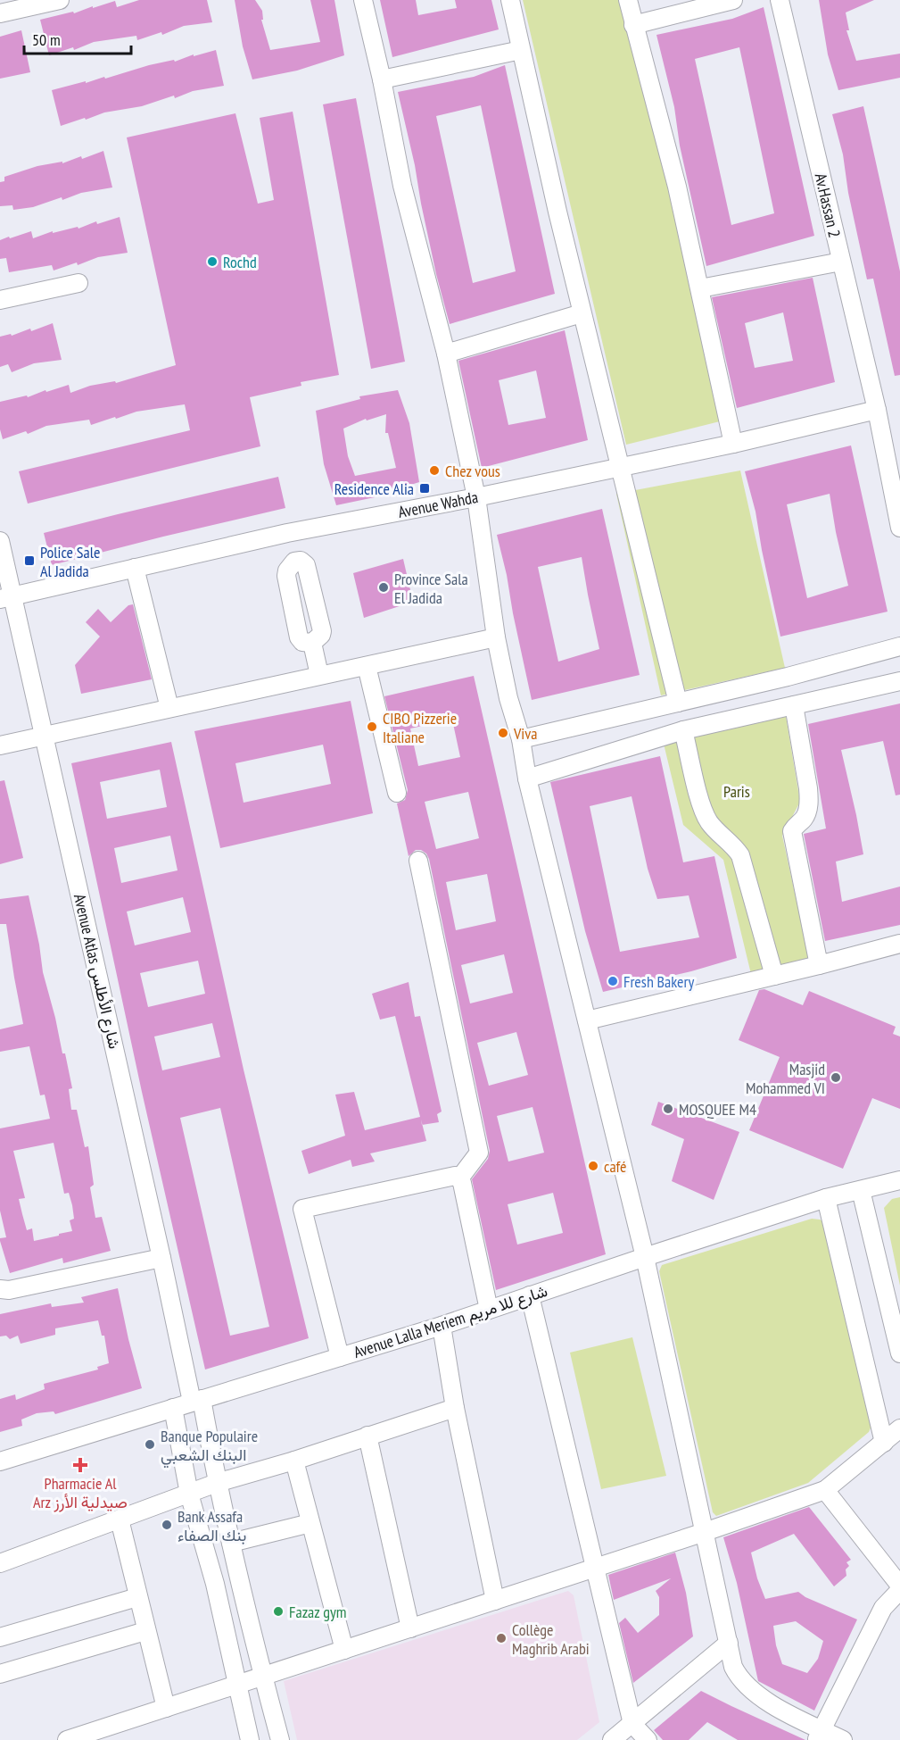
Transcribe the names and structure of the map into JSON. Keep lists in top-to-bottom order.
{
  "streets": {
    "street": [
      "Av.Hassan 2",
      "Avenue Wahda",
      "Avenue Atlas شارع الأطلس",
      "Avenue Lalla Meriem شارع للا مريم"
    ]
  },
  "crossings": [
    ["Av.Hassan 2", "Avenue Wahda"],
    ["Avenue Wahda", "Avenue Atlas شارع الأطلس"],
    ["Avenue Atlas شارع الأطلس", "Avenue Lalla Meriem شارع للا مريم"]
  ],
  "parks": ["Paris"],
  "places": {
    "other": [
      "Rochd",
      "Chez vous",
      "Province Sala El Jadida",
      "CIBO Pizzerie Italiane",
      "Viva",
      "Fresh Bakery",
      "Masjid Mohammed VI",
      "MOSQUEE M4",
      "café",
      "Banque Populaire البنك الشعبي",
      "Bank Assafa بنك الصفاء",
      "Fazaz gym",
      "Collège Maghrib Arabi"
    ],
    "transit": ["Residence Alia", "Police Sale Al Jadida"],
    "health": ["Pharmacie Al Arz صيدلية الأرز"]
  },
  "scale_bar": "50 m"
}
